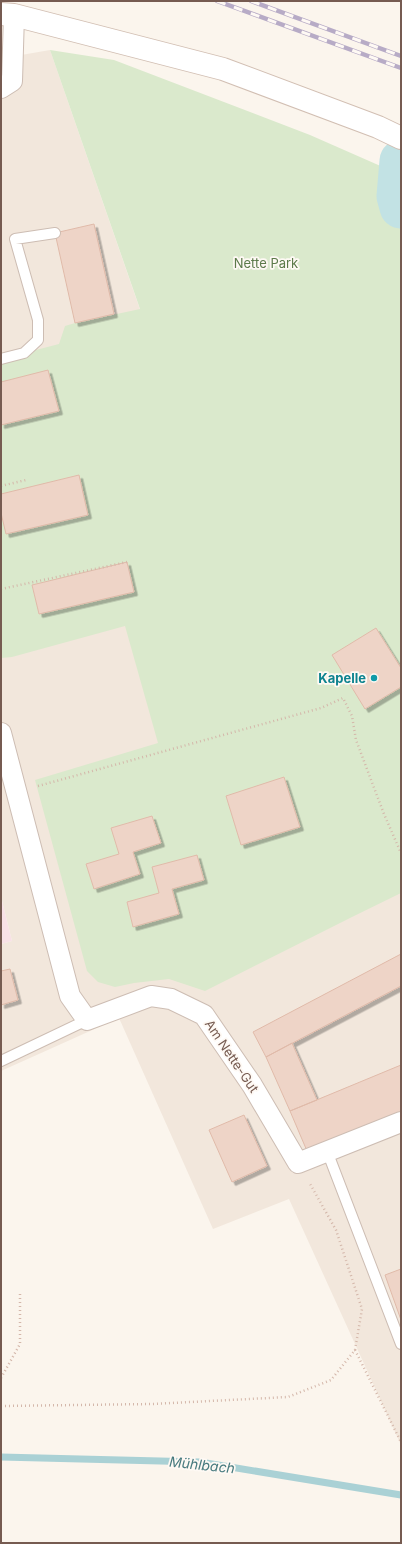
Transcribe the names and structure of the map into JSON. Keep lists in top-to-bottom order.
{
  "streets": {
    "street": ["Am Nette-Gut"]
  },
  "water": ["Mühlbach"],
  "parks": ["Nette Park"],
  "places": ["Kapelle"]
}
